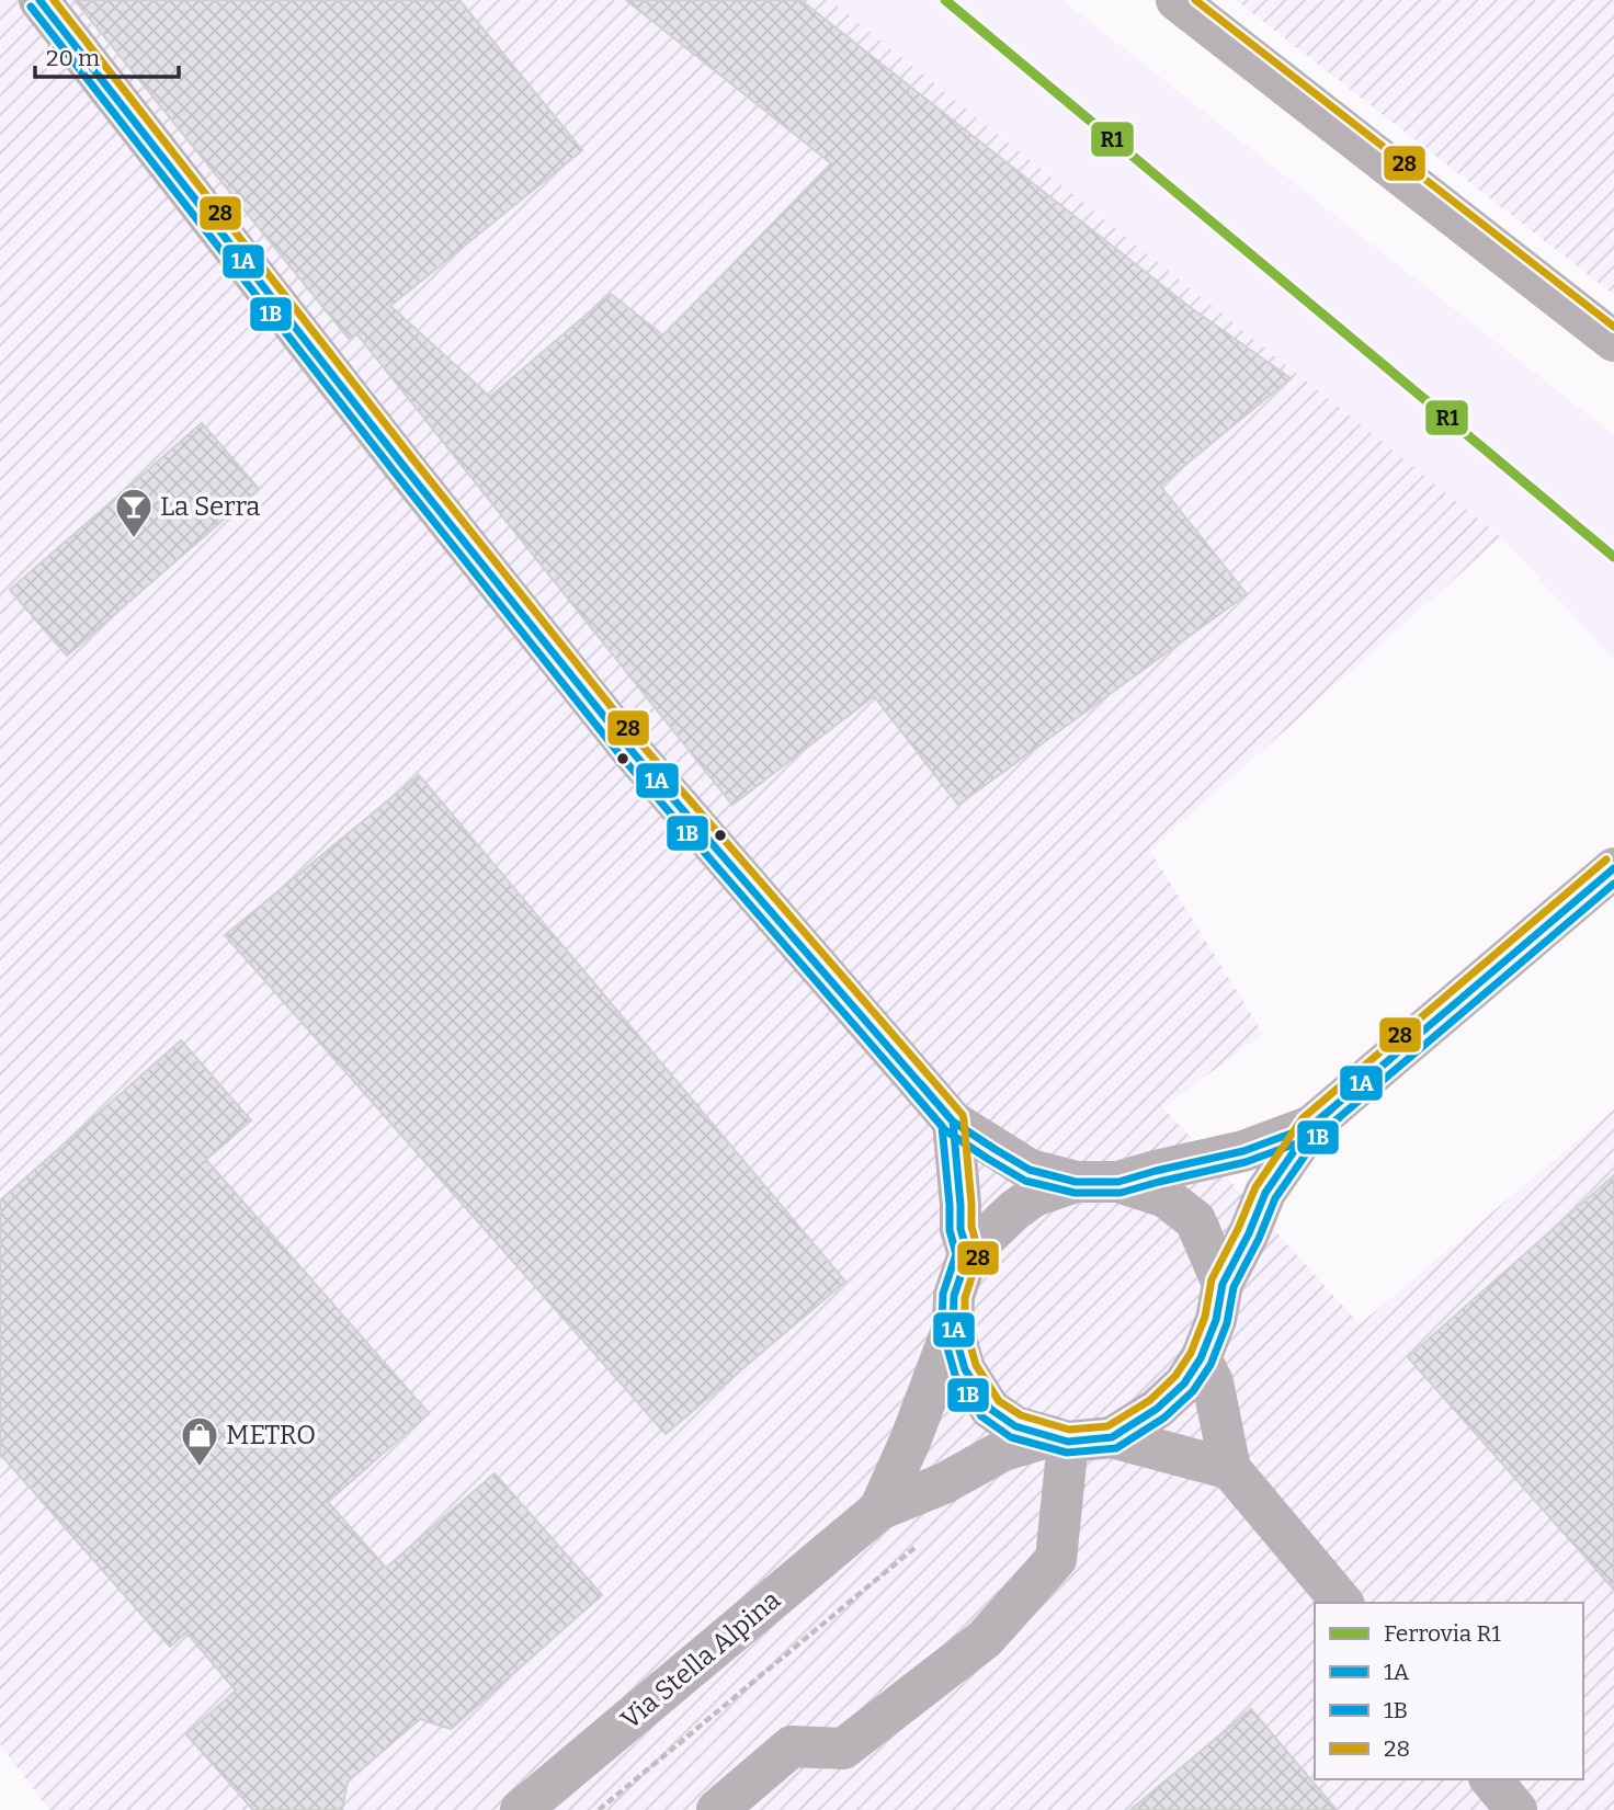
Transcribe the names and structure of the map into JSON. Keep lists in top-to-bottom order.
{
  "streets": {
    "street": ["Via Stella Alpina"]
  },
  "places": {
    "bar": ["La Serra"],
    "shop": ["METRO"]
  },
  "lines": [
    "rail line R1",
    "transit line 1A",
    "transit line 28",
    "transit line 1B"
  ],
  "legend": [
    "Ferrovia R1",
    "1A",
    "1B",
    "28"
  ],
  "scale_bar": "20 m"
}
